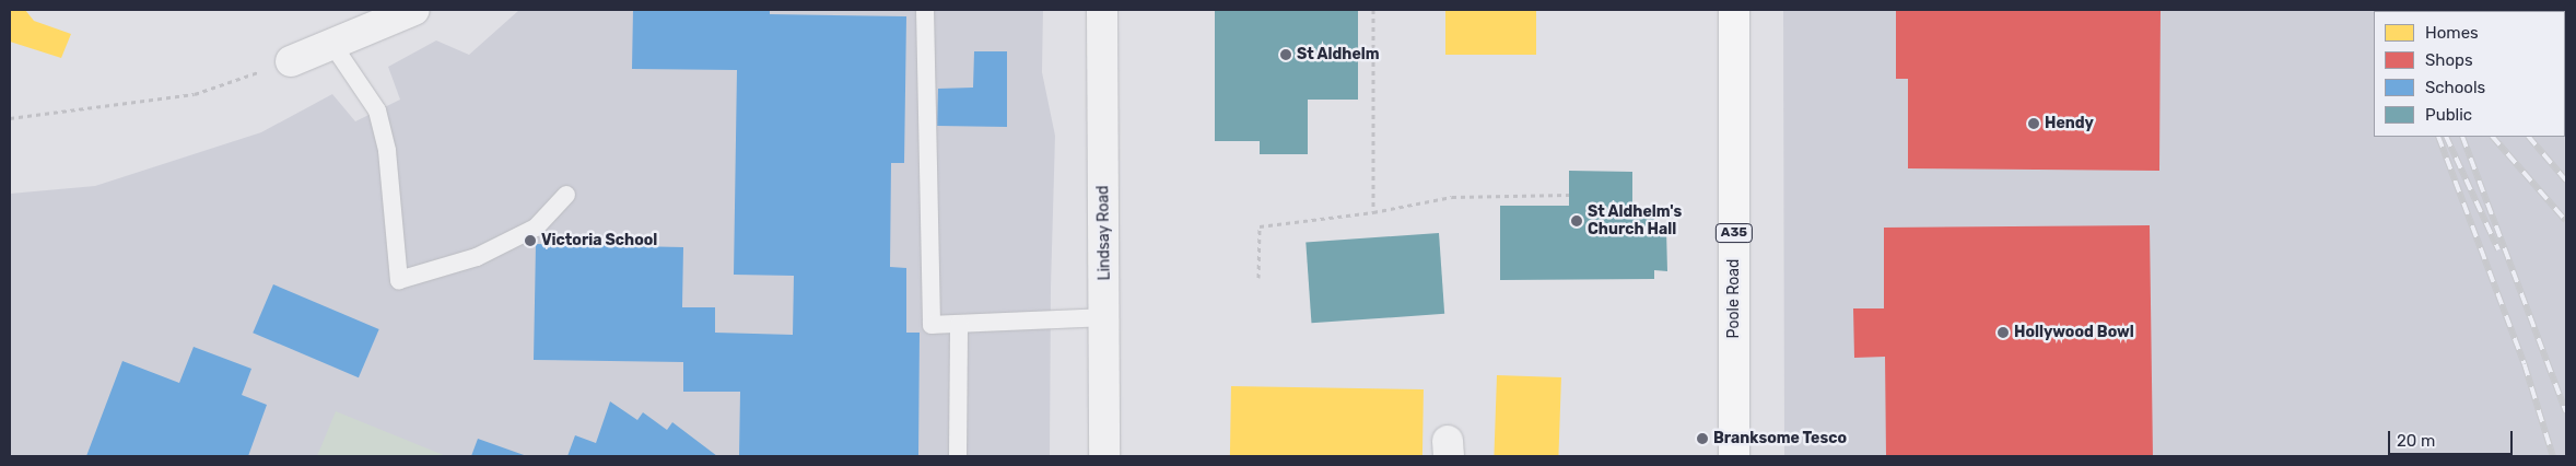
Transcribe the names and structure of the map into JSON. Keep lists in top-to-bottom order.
{
  "streets": {
    "highway": ["A35", "Poole Road"],
    "street": ["Lindsay Road"]
  },
  "places": [
    "St Aldhelm",
    "Hendy",
    "St Aldhelm's Church Hall",
    "Victoria School",
    "Hollywood Bowl",
    "Branksome Tesco"
  ],
  "legend": [
    "Homes",
    "Shops",
    "Schools",
    "Public"
  ],
  "scale_bar": "20 m"
}
